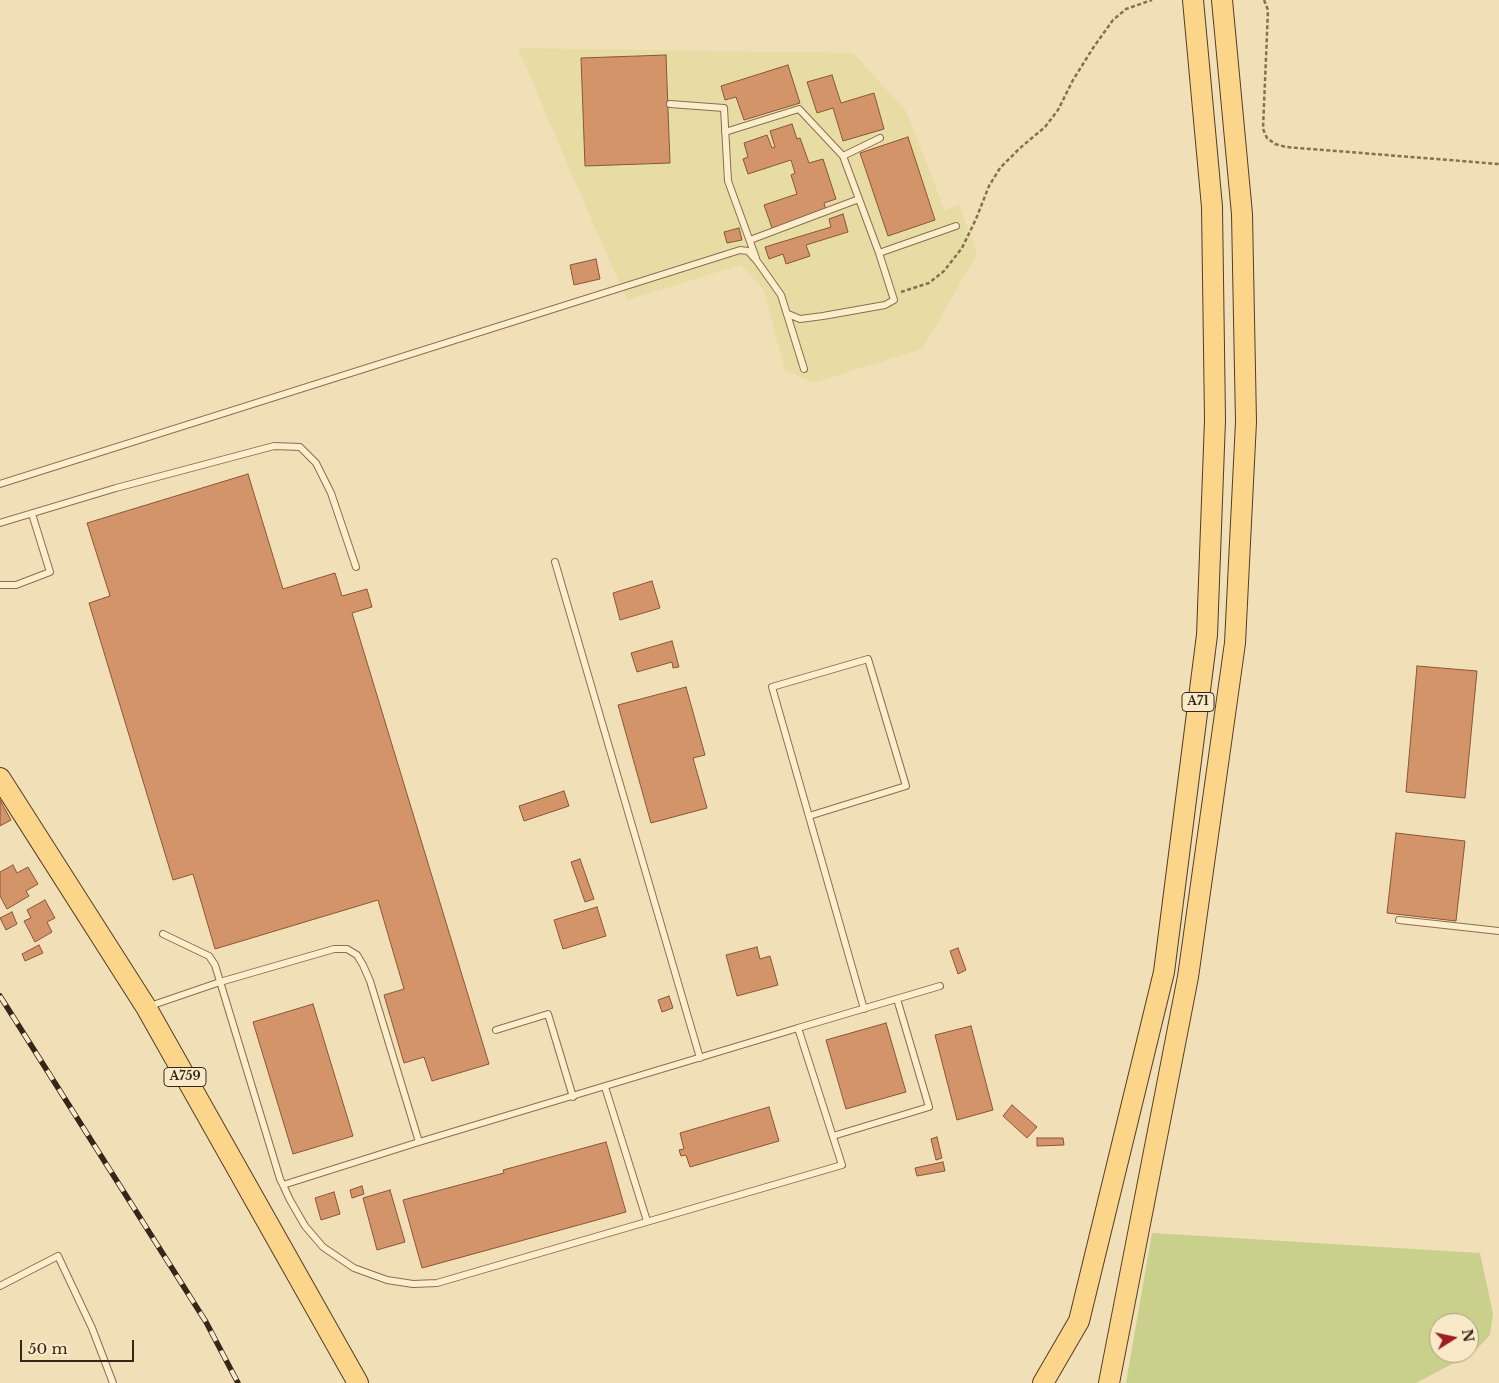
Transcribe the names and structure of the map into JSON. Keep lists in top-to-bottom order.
{
  "streets": {
    "main road": ["A71", "A759"]
  },
  "scale_bar": "50 m",
  "north": "right"
}
